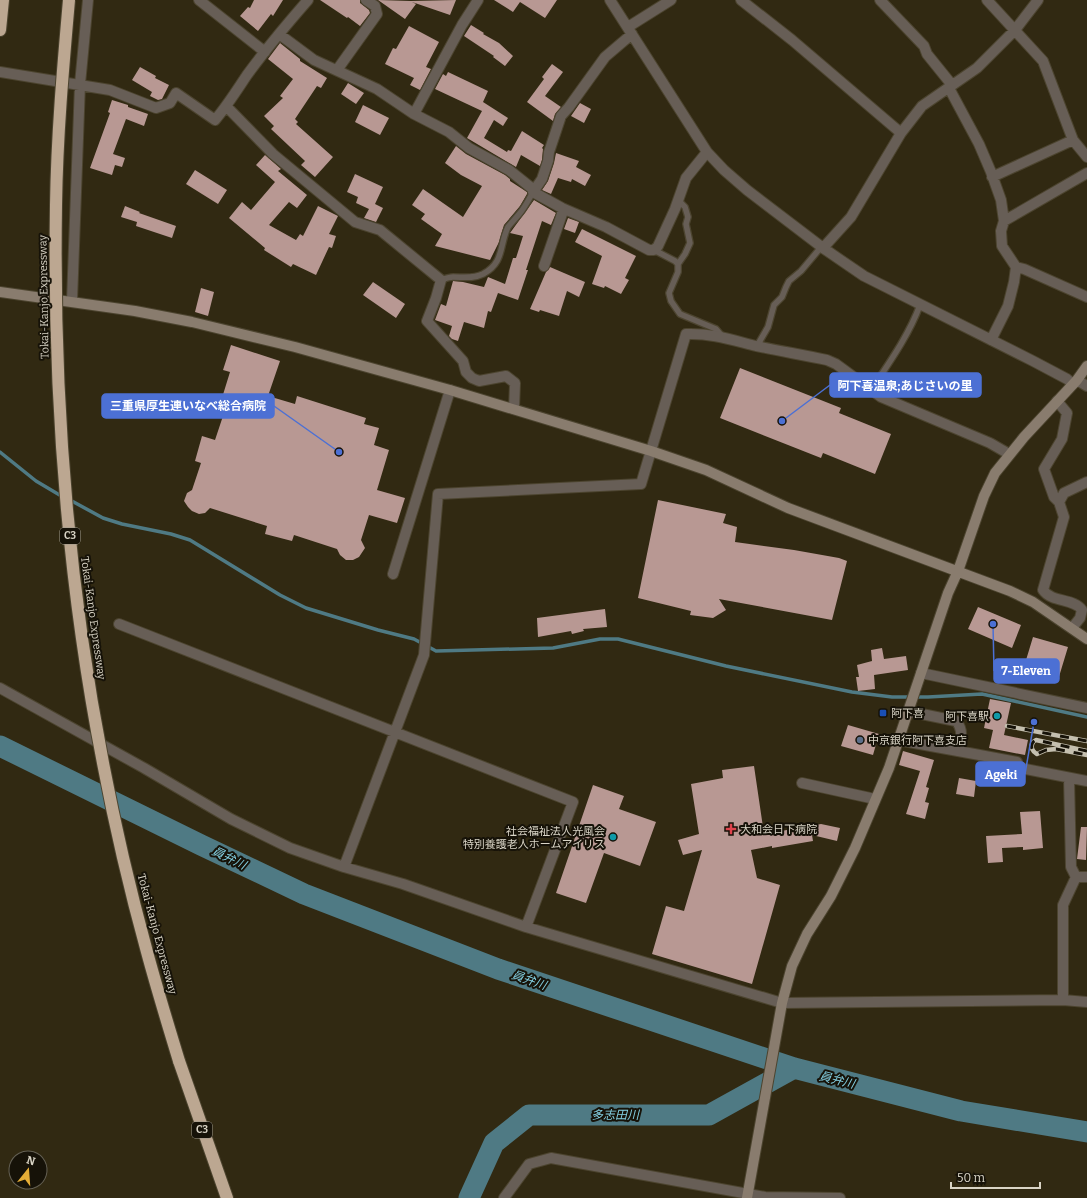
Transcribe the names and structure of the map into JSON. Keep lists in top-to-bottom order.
{
  "streets": {
    "highway": ["Tokai-Kanjo Expressway", "C3"]
  },
  "water": ["員弁川", "多志田川"],
  "places": {
    "other": [
      "阿下喜温泉;あじさいの里",
      "三重県厚生連いなべ総合病院",
      "7-Eleven",
      "阿下喜駅",
      "Ageki",
      "中京銀行阿下喜支店",
      "社会福祉法人光風会 特別養護老人ホームアイリス"
    ],
    "transit": ["阿下喜"],
    "health": ["大和会日下病院"]
  },
  "scale_bar": "50 m",
  "north": "top"
}
